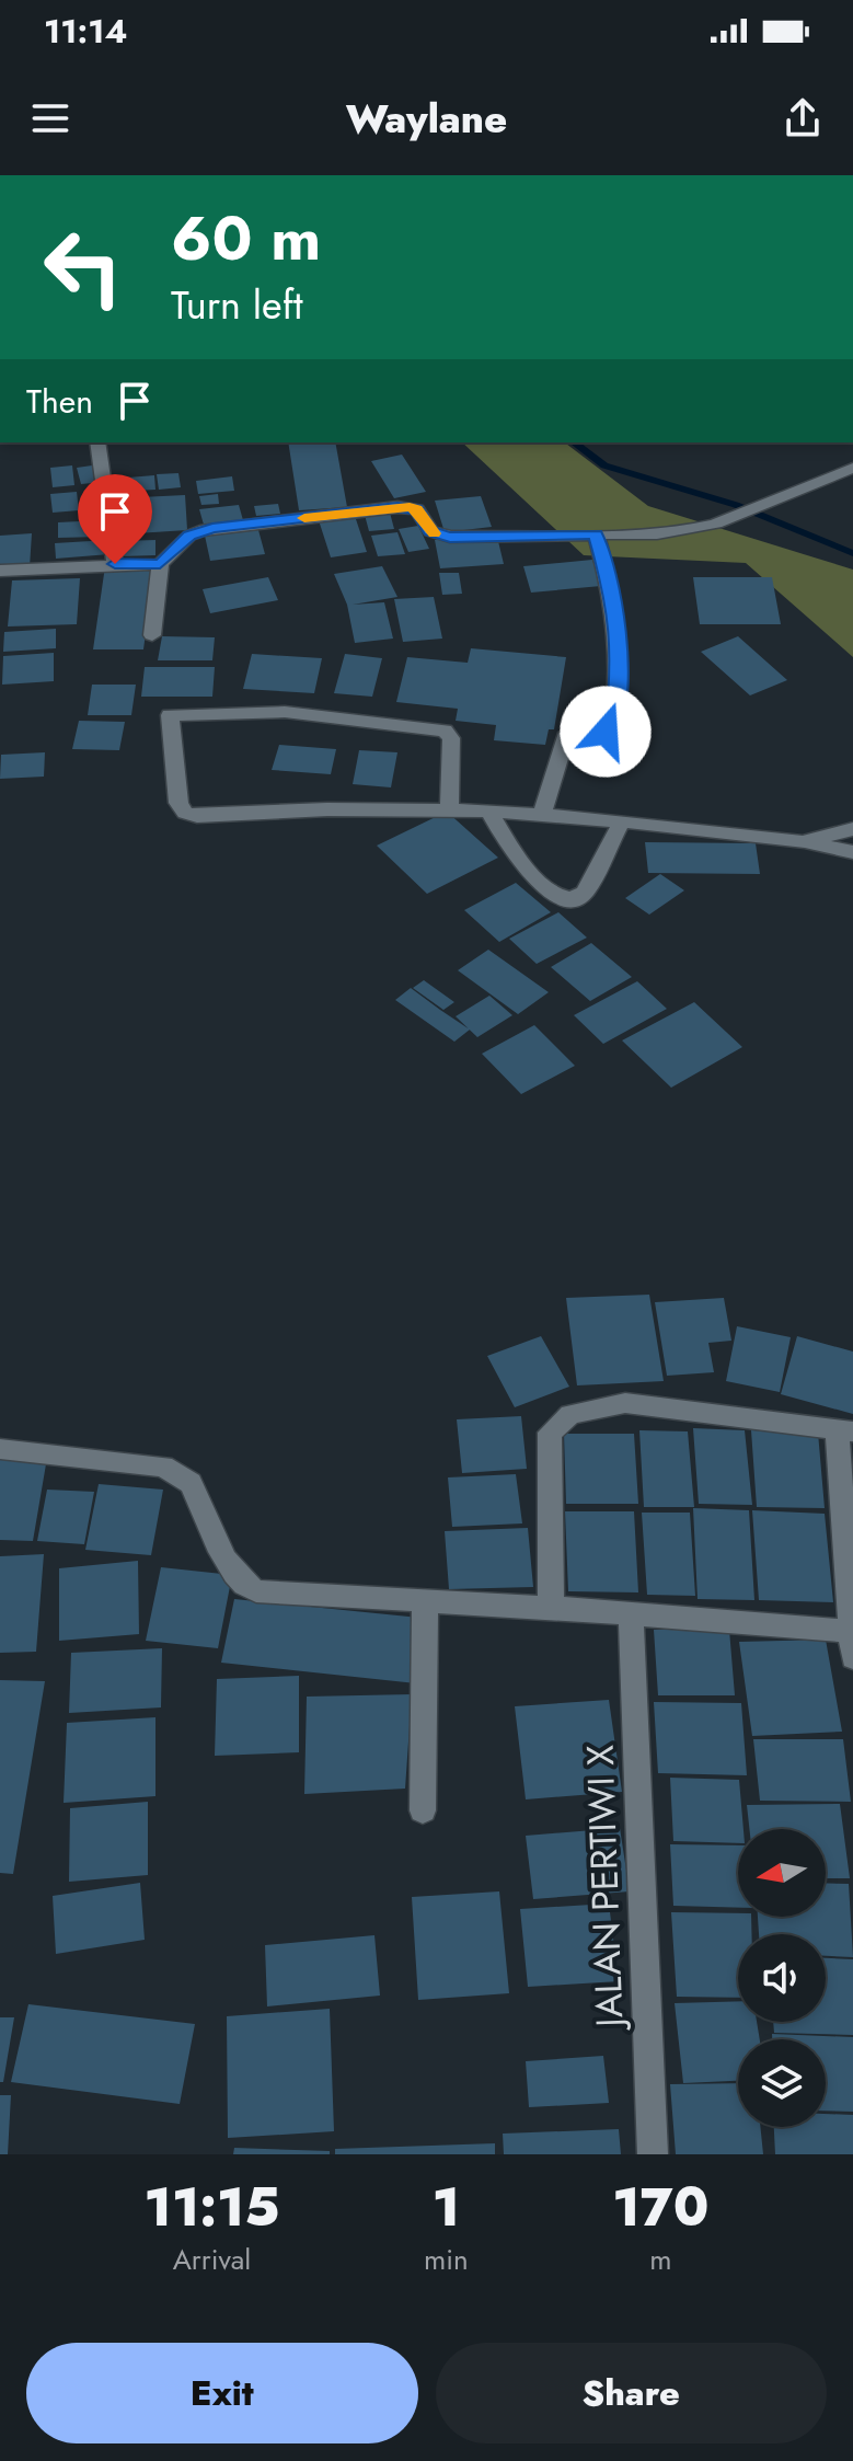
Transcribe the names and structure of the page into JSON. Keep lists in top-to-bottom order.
{
  "streets": {
    "street": ["JALAN PERTIWI X"]
  },
  "north": "left",
  "page": {
    "status": "11:14",
    "header": "Waylane",
    "turn": ["60 m", "Turn left"],
    "then": "Then",
    "eta": [
      "11:15",
      "Arrival",
      "1",
      "min",
      "170",
      "m"
    ],
    "buttons": ["Exit", "Share"]
  }
}
